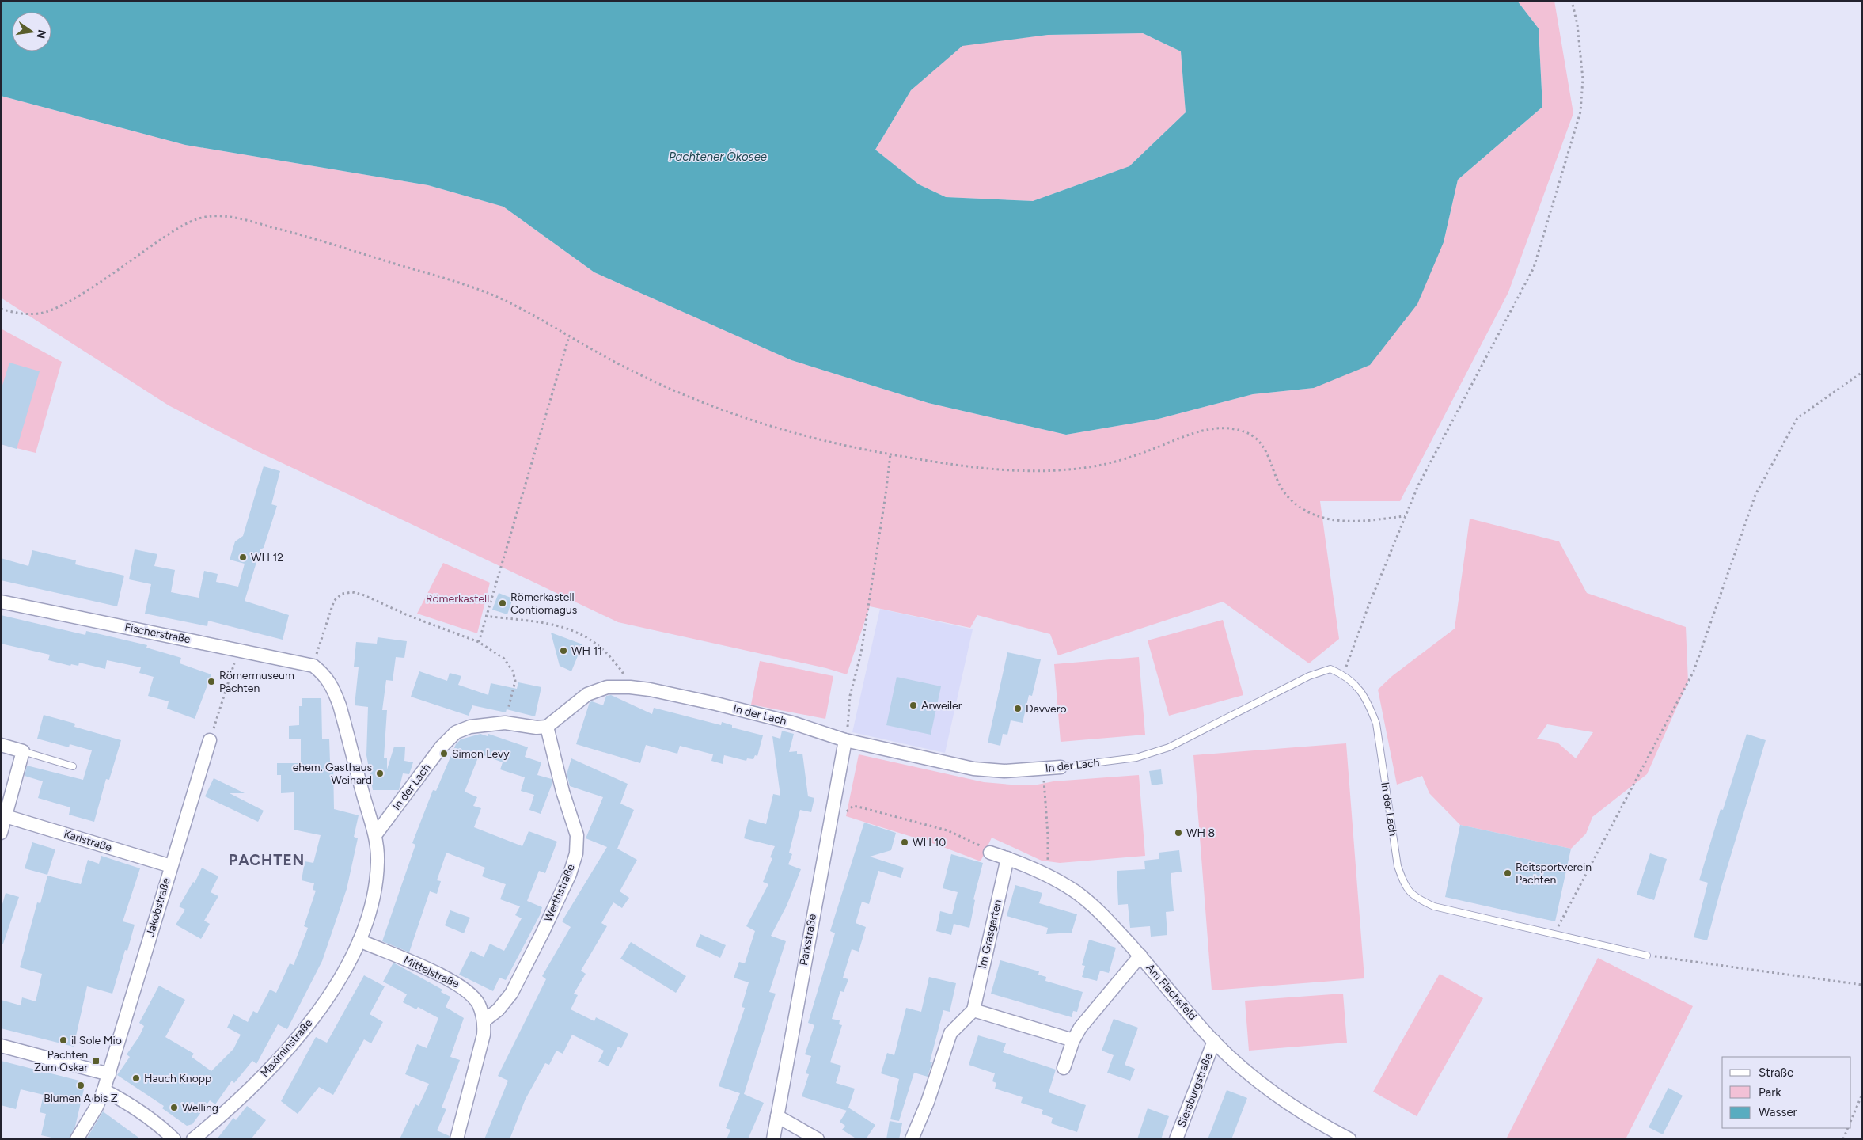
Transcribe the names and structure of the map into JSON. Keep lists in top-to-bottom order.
{
  "streets": {
    "street": [
      "Fischerstraße",
      "In der Lach",
      "Karlstraße",
      "Werthstraße",
      "Jakobstraße",
      "Im Grasgarten",
      "Parkstraße",
      "Mittelstraße",
      "Am Flachsfeld",
      "Maximinstraße",
      "Siersburgstraße"
    ]
  },
  "crossings": [
    ["Fischerstraße", "Maximinstraße"],
    ["In der Lach", "Werthstraße"],
    ["In der Lach", "Parkstraße"],
    ["In der Lach", "Maximinstraße"],
    ["Karlstraße", "Jakobstraße"],
    ["Werthstraße", "Mittelstraße"],
    ["Im Grasgarten", "Am Flachsfeld"],
    ["Mittelstraße", "Maximinstraße"],
    ["Am Flachsfeld", "Siersburgstraße"]
  ],
  "districts": ["PACHTEN"],
  "water": ["Pachtener Ökosee"],
  "parks": ["Römerkastell"],
  "places": {
    "other": [
      "WH 12",
      "Römerkastell Contiomagus",
      "WH 11",
      "Römermuseum Pachten",
      "Arweiler",
      "Davvero",
      "Simon Levy",
      "ehem. Gasthaus Weinard",
      "WH 8",
      "WH 10",
      "Reitsportverein Pachten",
      "il Sole Mio",
      "Hauch Knopp",
      "Blumen A bis Z",
      "Welling"
    ],
    "transit": ["Pachten Zum Oskar"]
  },
  "legend": ["Straße", "Park", "Wasser"],
  "north": "right"
}
